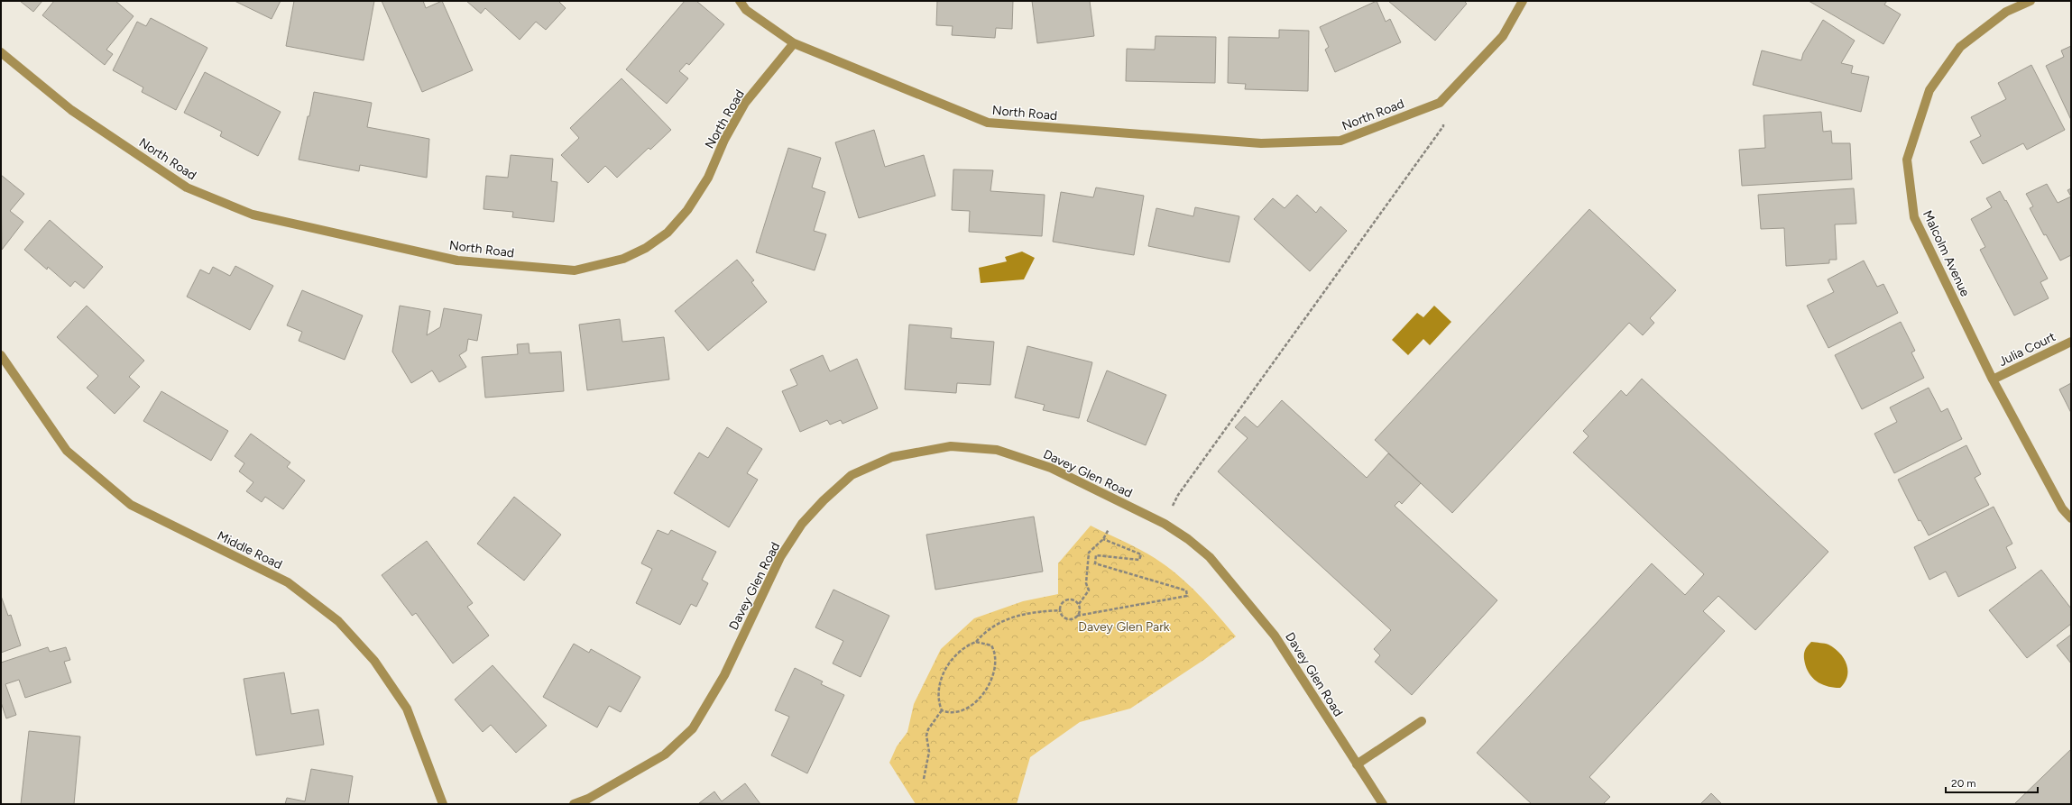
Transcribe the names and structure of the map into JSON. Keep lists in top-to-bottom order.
{
  "streets": {
    "street": [
      "North Road",
      "Malcolm Avenue",
      "Julia Court",
      "Davey Glen Road",
      "Middle Road"
    ]
  },
  "crossings": [
    ["Malcolm Avenue", "Julia Court"]
  ],
  "parks": ["Davey Glen Park"],
  "scale_bar": "20 m"
}
